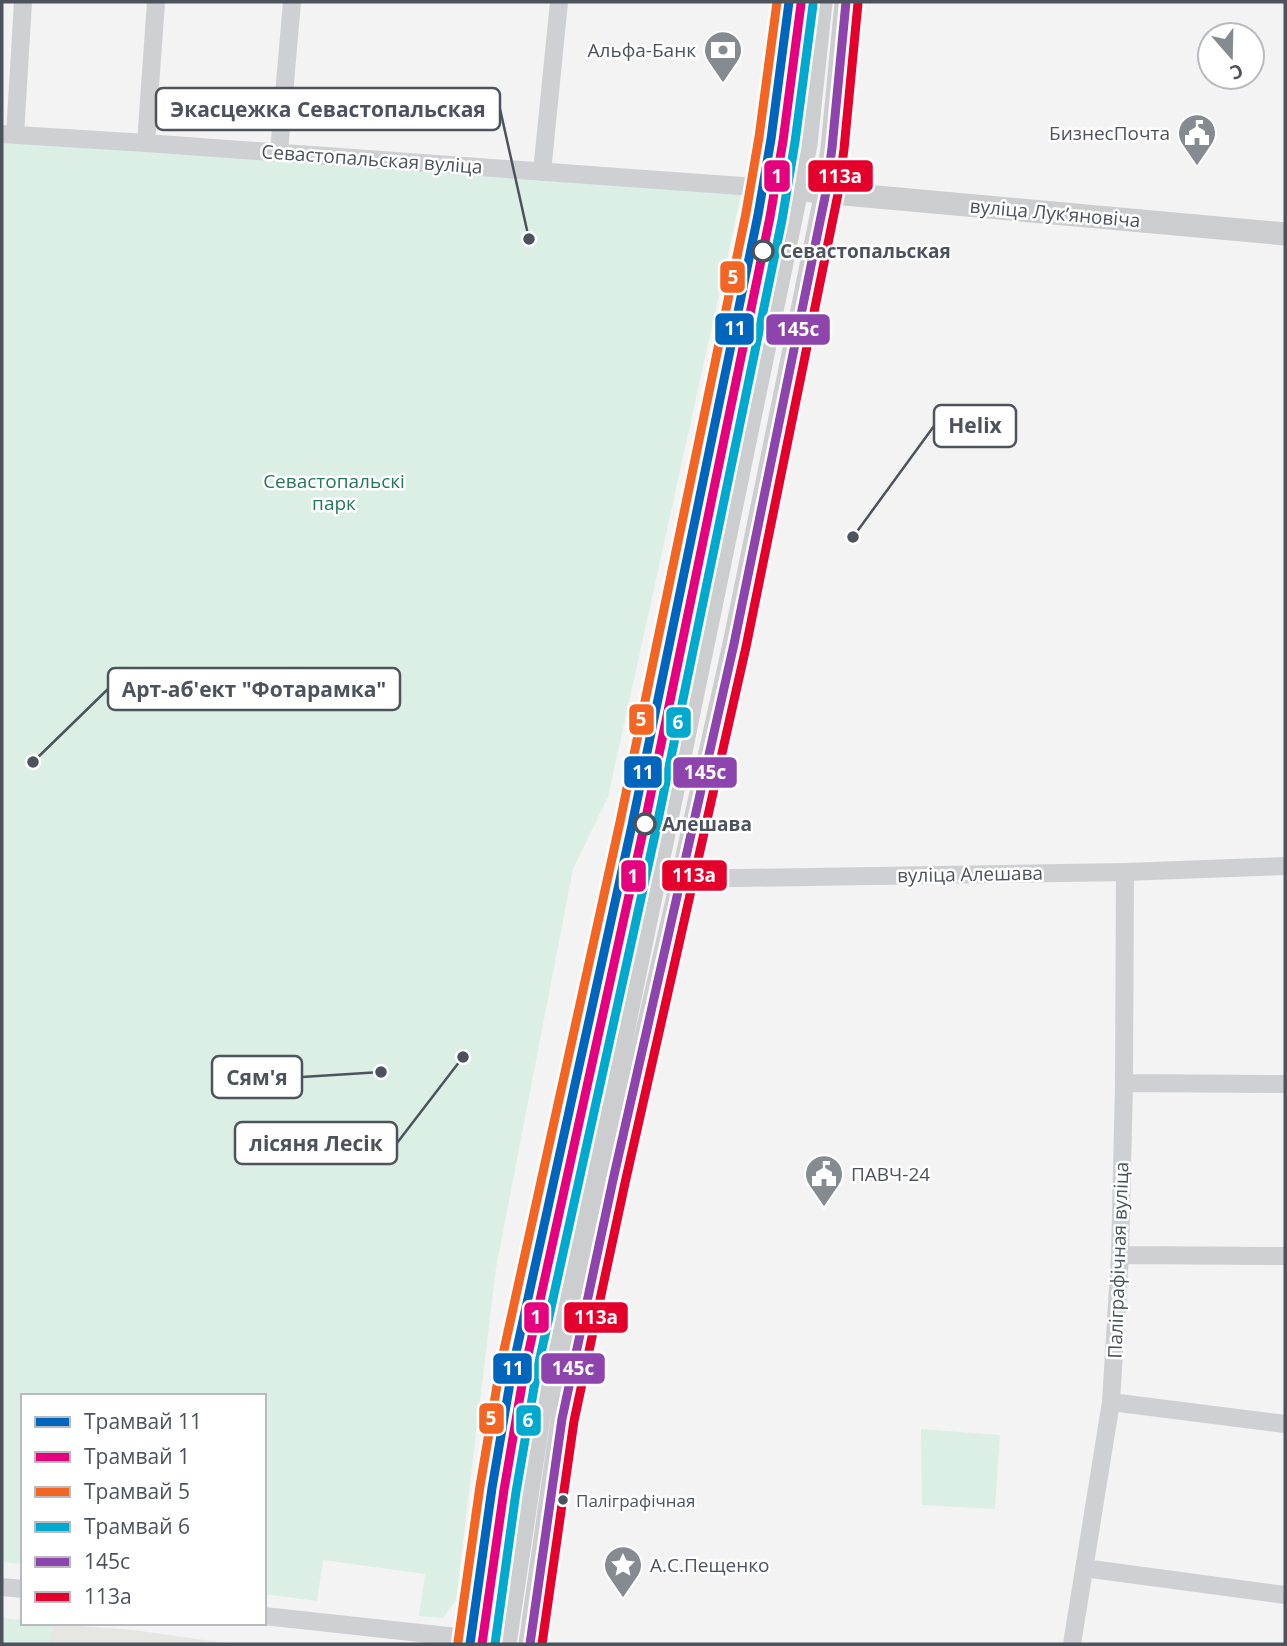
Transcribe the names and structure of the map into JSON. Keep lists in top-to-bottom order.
{
  "streets": {
    "main road": ["Севастопальская вуліца", "вуліца Лукʼяновіча"],
    "street": ["вуліца Алешава", "Паліграфічная вуліца"]
  },
  "crossings": [
    ["Севастопальская вуліца", "вуліца Лукʼяновіча"],
    ["вуліца Алешава", "Паліграфічная вуліца"]
  ],
  "parks": ["Севастопальскі парк"],
  "places": {
    "bank": ["Альфа-Банк"],
    "public building": ["БизнесПочта", "ПАВЧ-24"],
    "other": [
      "Экасцежка Севастопальская",
      "Севастопальская",
      "Helix",
      "Арт-аб'ект \"Фотарамка\"",
      "Алешава",
      "лісяня Лесік",
      "Сям'я",
      "Паліграфічная"
    ],
    "place": ["А.С.Пещенко"]
  },
  "lines": [
    "tram line 11",
    "tram line 5",
    "transit line 145с",
    "transit line 113а",
    "tram line 1",
    "tram line 6"
  ],
  "legend": [
    "Трамвай 11",
    "Трамвай 1",
    "Трамвай 5",
    "Трамвай 6",
    "145с",
    "113а"
  ],
  "north": "bottom"
}
